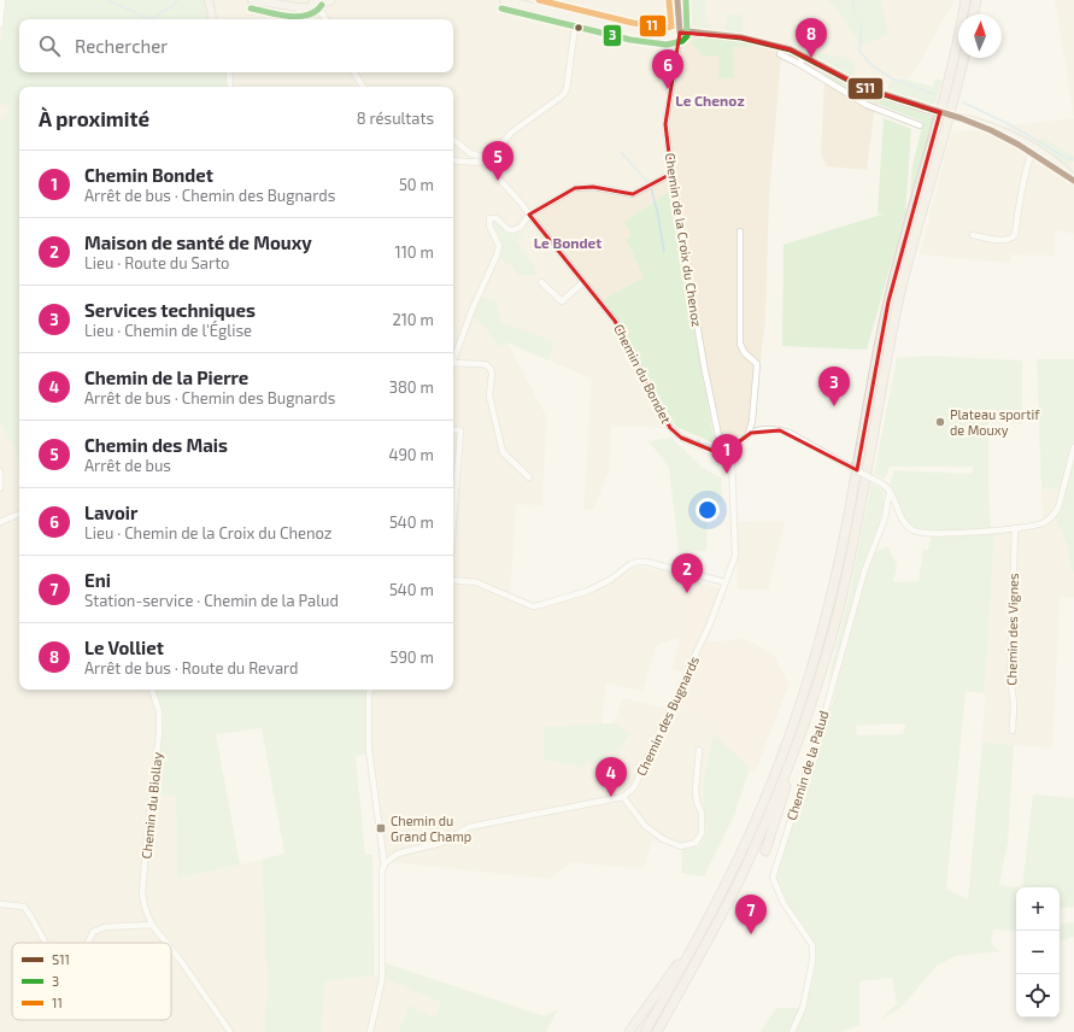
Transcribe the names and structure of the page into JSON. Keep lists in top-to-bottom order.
{
  "streets": {
    "street": [
      "Chemin de la Croix du Chenoz",
      "Chemin du Bondet",
      "Chemin des Vignes",
      "Chemin des Bugnards",
      "Chemin de la Palud",
      "Chemin du Biollay"
    ]
  },
  "crossings": [
    ["Chemin de la Croix du Chenoz", "Chemin du Bondet"],
    ["Chemin de la Croix du Chenoz", "Chemin des Bugnards"],
    ["Chemin du Bondet", "Chemin des Bugnards"]
  ],
  "districts": ["Le Chenoz", "Le Bondet"],
  "places": {
    "other": ["Plateau sportif de Mouxy"],
    "transit": ["Chemin du Grand Champ"]
  },
  "lines": ["transit line S11", "transit line 3", "transit line 11"],
  "legend": ["S11", "3", "11"],
  "north": "top",
  "page": {
    "pins": [
      "8",
      "6",
      "5",
      "3",
      "1",
      "2",
      "4",
      "7"
    ],
    "search": "Rechercher",
    "heading": ["À proximité", "8 résultats"],
    "list": [
      {
        "mark": "1",
        "name": "Chemin Bondet",
        "note": "Arrêt de bus · Chemin des Bugnards",
        "value": "50 m"
      },
      {
        "mark": "2",
        "name": "Maison de santé de Mouxy",
        "note": "Lieu · Route du Sarto",
        "value": "110 m"
      },
      {
        "mark": "3",
        "name": "Services techniques",
        "note": "Lieu · Chemin de l'Église",
        "value": "210 m"
      },
      {
        "mark": "4",
        "name": "Chemin de la Pierre",
        "note": "Arrêt de bus · Chemin des Bugnards",
        "value": "380 m"
      },
      {
        "mark": "5",
        "name": "Chemin des Mais",
        "note": "Arrêt de bus",
        "value": "490 m"
      },
      {
        "mark": "6",
        "name": "Lavoir",
        "note": "Lieu · Chemin de la Croix du Chenoz",
        "value": "540 m"
      },
      {
        "mark": "7",
        "name": "Eni",
        "note": "Station-service · Chemin de la Palud",
        "value": "540 m"
      },
      {
        "mark": "8",
        "name": "Le Volliet",
        "note": "Arrêt de bus · Route du Revard",
        "value": "590 m"
      }
    ],
    "map_buttons": ["+", "−"]
  }
}
